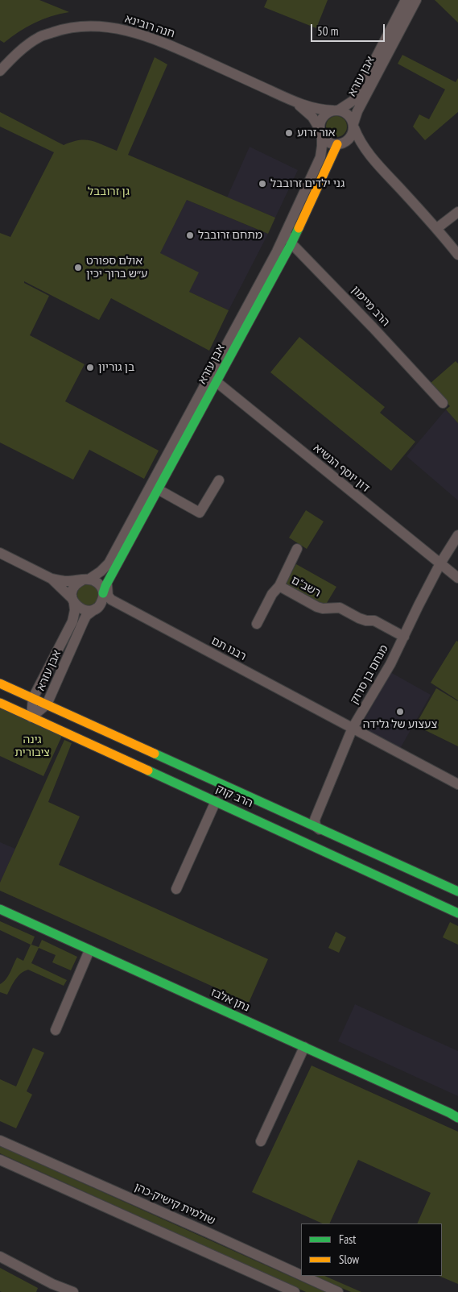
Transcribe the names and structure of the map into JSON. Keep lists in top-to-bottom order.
{
  "streets": {
    "main road": ["אבן עזרא", "הרב קוק", "נתן אלבז"],
    "street": [
      "חנה רובינא",
      "הרב מיימון",
      "דון יוסף הנשיא",
      "רשב\"ם",
      "רבנו תם",
      "מנחם בן סרוק",
      "שולמית קישיק-כהן"
    ]
  },
  "crossings": [
    ["חנה רובינא", "אבן עזרא"],
    ["אבן עזרא", "הרב מיימון"],
    ["אבן עזרא", "דון יוסף הנשיא"],
    ["אבן עזרא", "רבנו תם"],
    ["אבן עזרא", "הרב קוק"],
    ["דון יוסף הנשיא", "מנחם בן סרוק"],
    ["רשב\"ם", "מנחם בן סרוק"],
    ["רבנו תם", "מנחם בן סרוק"],
    ["מנחם בן סרוק", "הרב קוק"]
  ],
  "parks": ["גן זרובבל", "גינה ציבורית"],
  "places": [
    "אור זרוע",
    "גני ילדים זרובבל",
    "מתחם זרובבל",
    "אולם ספורט ע״ש ברוך יכין",
    "בן גוריון",
    "צעצוע של גלידה"
  ],
  "legend": ["Fast", "Slow"],
  "scale_bar": "50 m"
}
